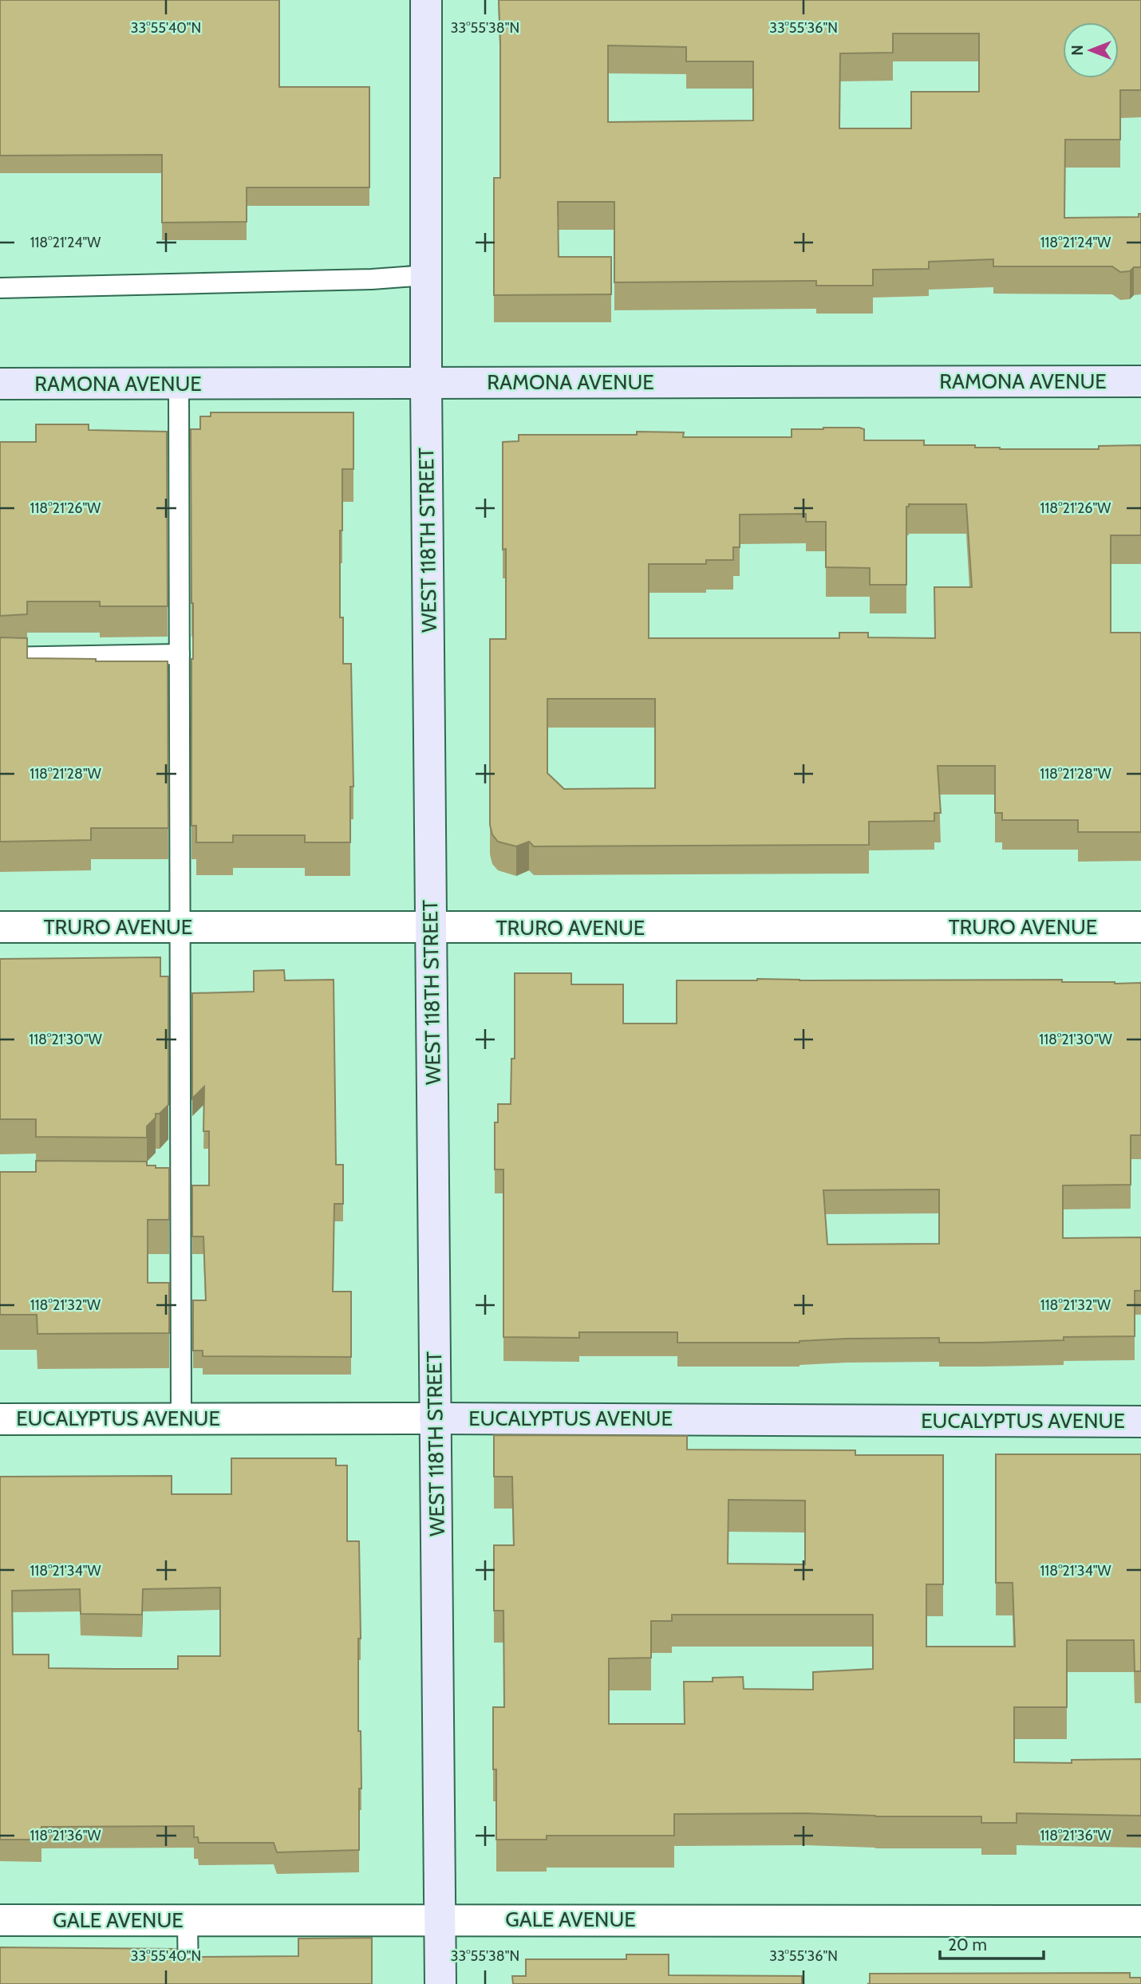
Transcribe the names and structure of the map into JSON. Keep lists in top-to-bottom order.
{
  "streets": {
    "street": [
      "RAMONA AVENUE",
      "WEST 118TH STREET",
      "TRURO AVENUE",
      "EUCALYPTUS AVENUE",
      "GALE AVENUE"
    ]
  },
  "crossings": [
    ["RAMONA AVENUE", "WEST 118TH STREET"],
    ["WEST 118TH STREET", "TRURO AVENUE"],
    ["WEST 118TH STREET", "EUCALYPTUS AVENUE"],
    ["WEST 118TH STREET", "GALE AVENUE"]
  ],
  "scale_bar": "20 m",
  "north": "left",
  "coordinates": [
    "33°55'40\"N",
    "33°55'38\"N",
    "33°55'36\"N",
    "118°21'24\"W",
    "118°21'26\"W",
    "118°21'28\"W",
    "118°21'30\"W",
    "118°21'32\"W",
    "118°21'34\"W",
    "118°21'36\"W"
  ]
}
